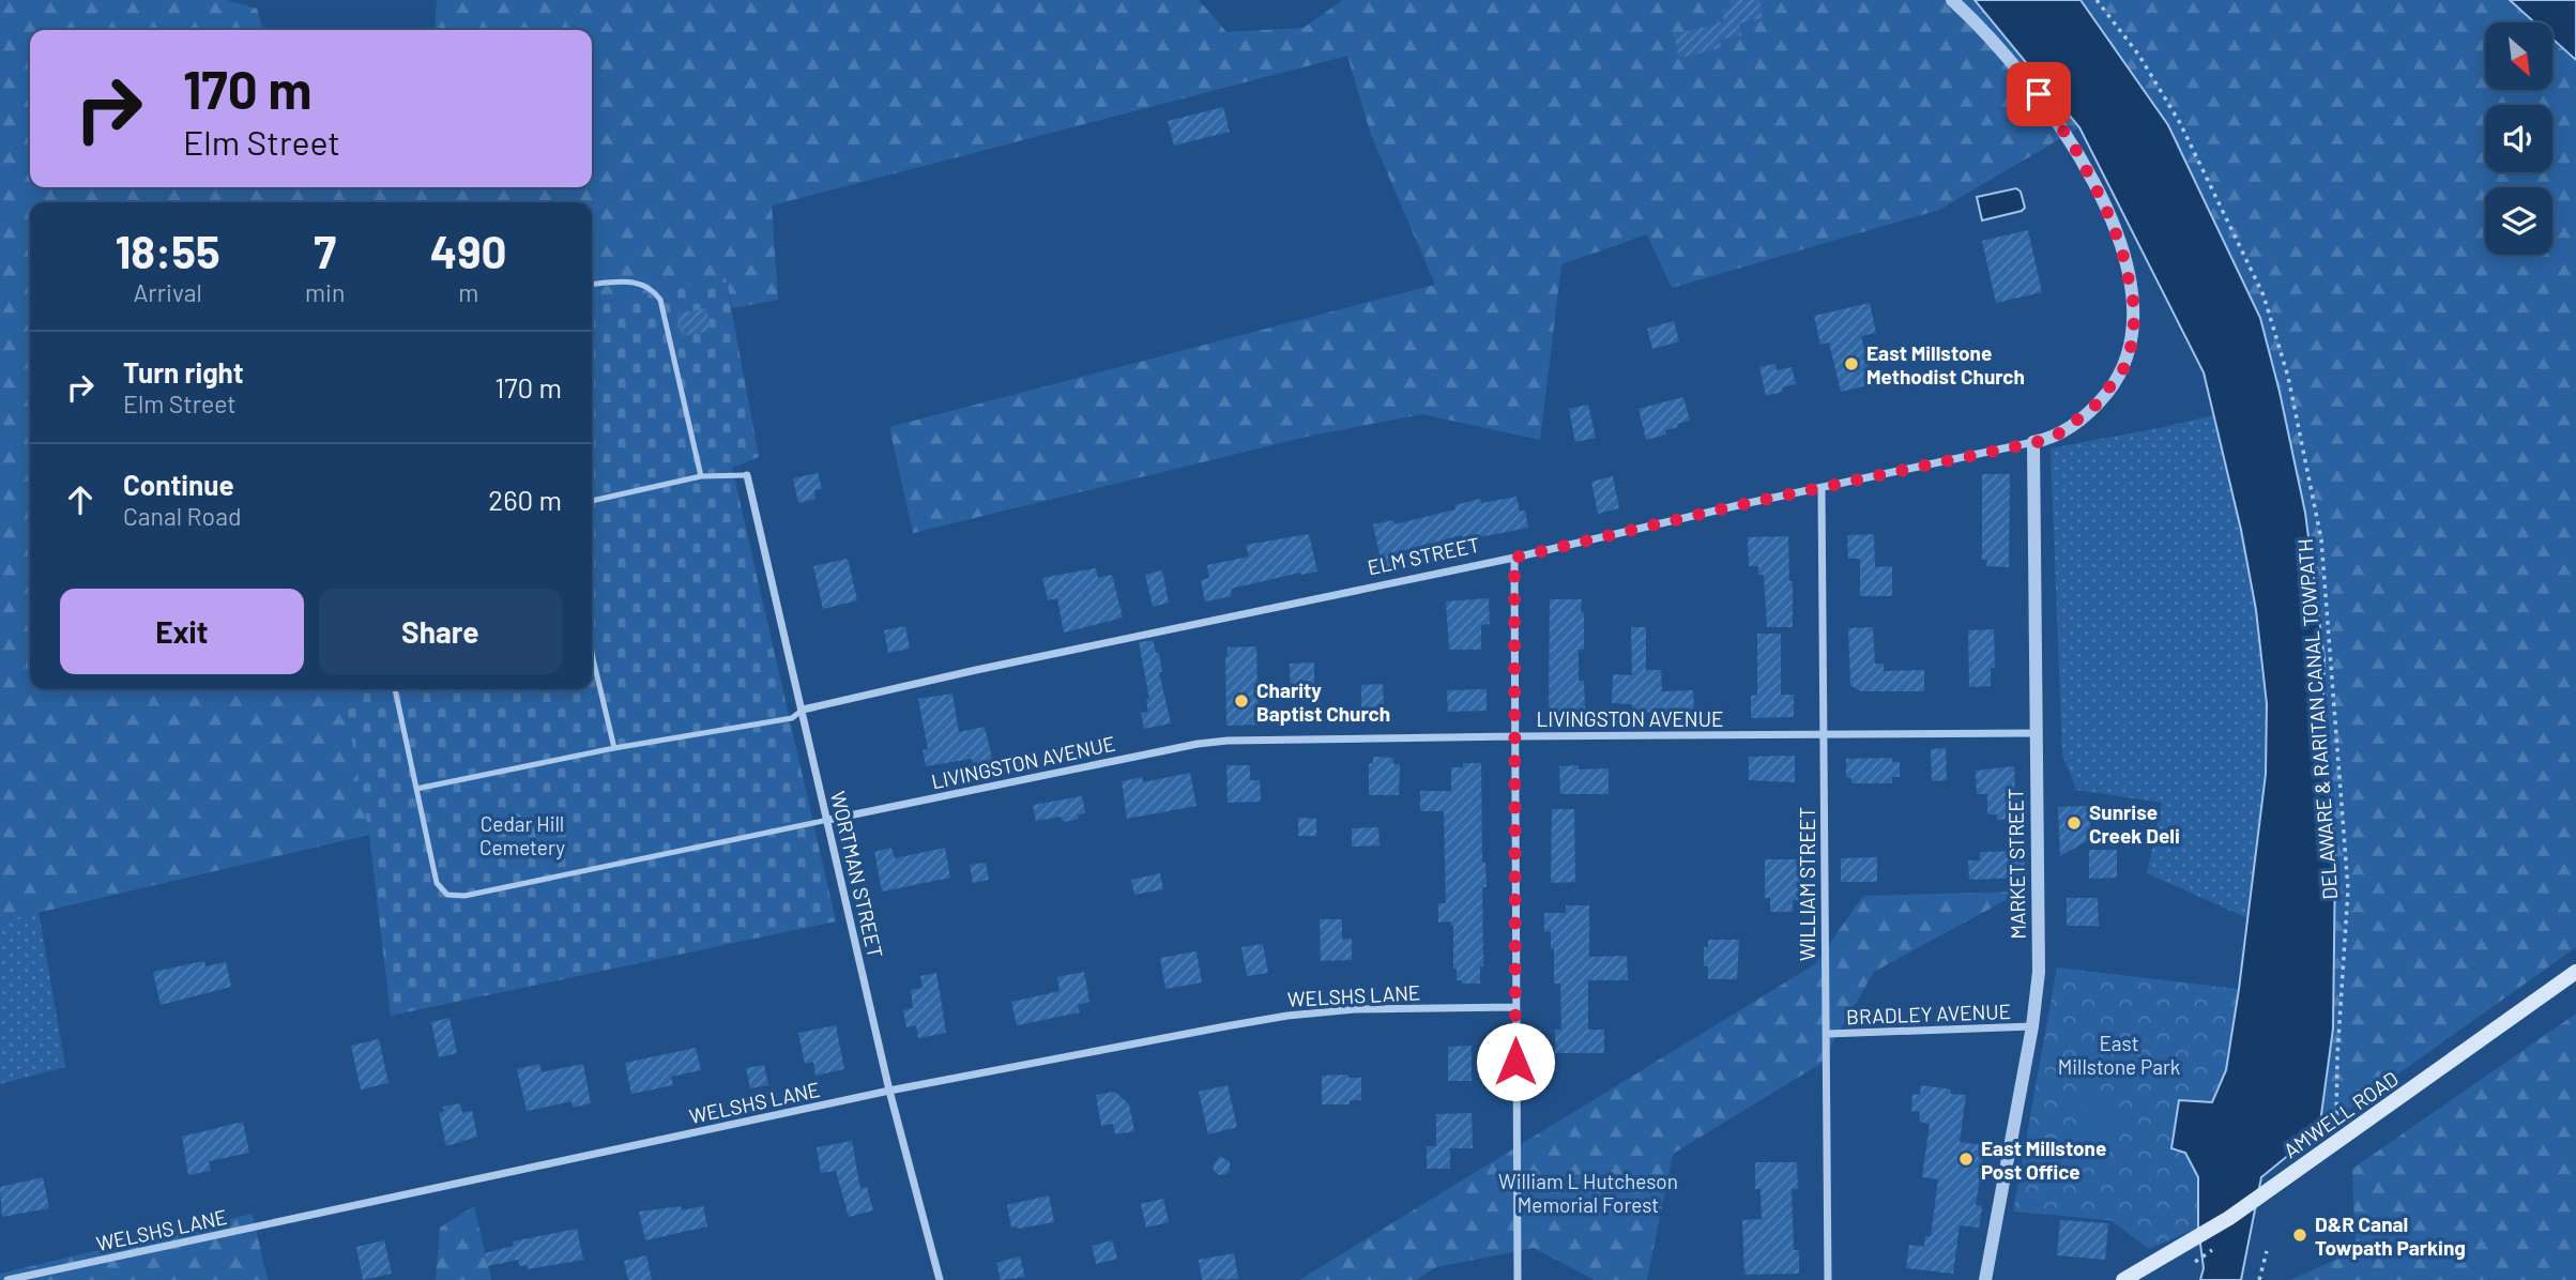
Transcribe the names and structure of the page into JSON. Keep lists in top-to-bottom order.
{
  "streets": {
    "main road": ["AMWELL ROAD"],
    "street": [
      "ELM STREET",
      "LIVINGSTON AVENUE",
      "MARKET STREET",
      "WORTMAN STREET",
      "WILLIAM STREET",
      "WELSHS LANE",
      "BRADLEY AVENUE"
    ],
    "path": ["DELAWARE & RARITAN CANAL TOWPATH"]
  },
  "crossings": [
    ["ELM STREET", "MARKET STREET"],
    ["ELM STREET", "WORTMAN STREET"],
    ["ELM STREET", "WILLIAM STREET"],
    ["LIVINGSTON AVENUE", "MARKET STREET"],
    ["LIVINGSTON AVENUE", "WORTMAN STREET"],
    ["LIVINGSTON AVENUE", "WILLIAM STREET"],
    ["MARKET STREET", "BRADLEY AVENUE"],
    ["WORTMAN STREET", "WELSHS LANE"],
    ["WILLIAM STREET", "BRADLEY AVENUE"]
  ],
  "parks": ["Cedar Hill Cemetery", "East Millstone Park", "William L Hutcheson Memorial Forest"],
  "places": [
    "East Millstone Methodist Church",
    "Charity Baptist Church",
    "Sunrise Creek Deli",
    "East Millstone Post Office",
    "D&R Canal Towpath Parking"
  ],
  "north": "bottom right",
  "page": {
    "turn": ["170 m", "Elm Street"],
    "eta": [
      "18:55",
      "Arrival",
      "7",
      "min",
      "490",
      "m"
    ],
    "list": [
      {
        "name": "Turn right",
        "note": "Elm Street",
        "value": "170 m"
      },
      {
        "name": "Continue",
        "note": "Canal Road",
        "value": "260 m"
      }
    ],
    "buttons": ["Exit", "Share"]
  }
}
